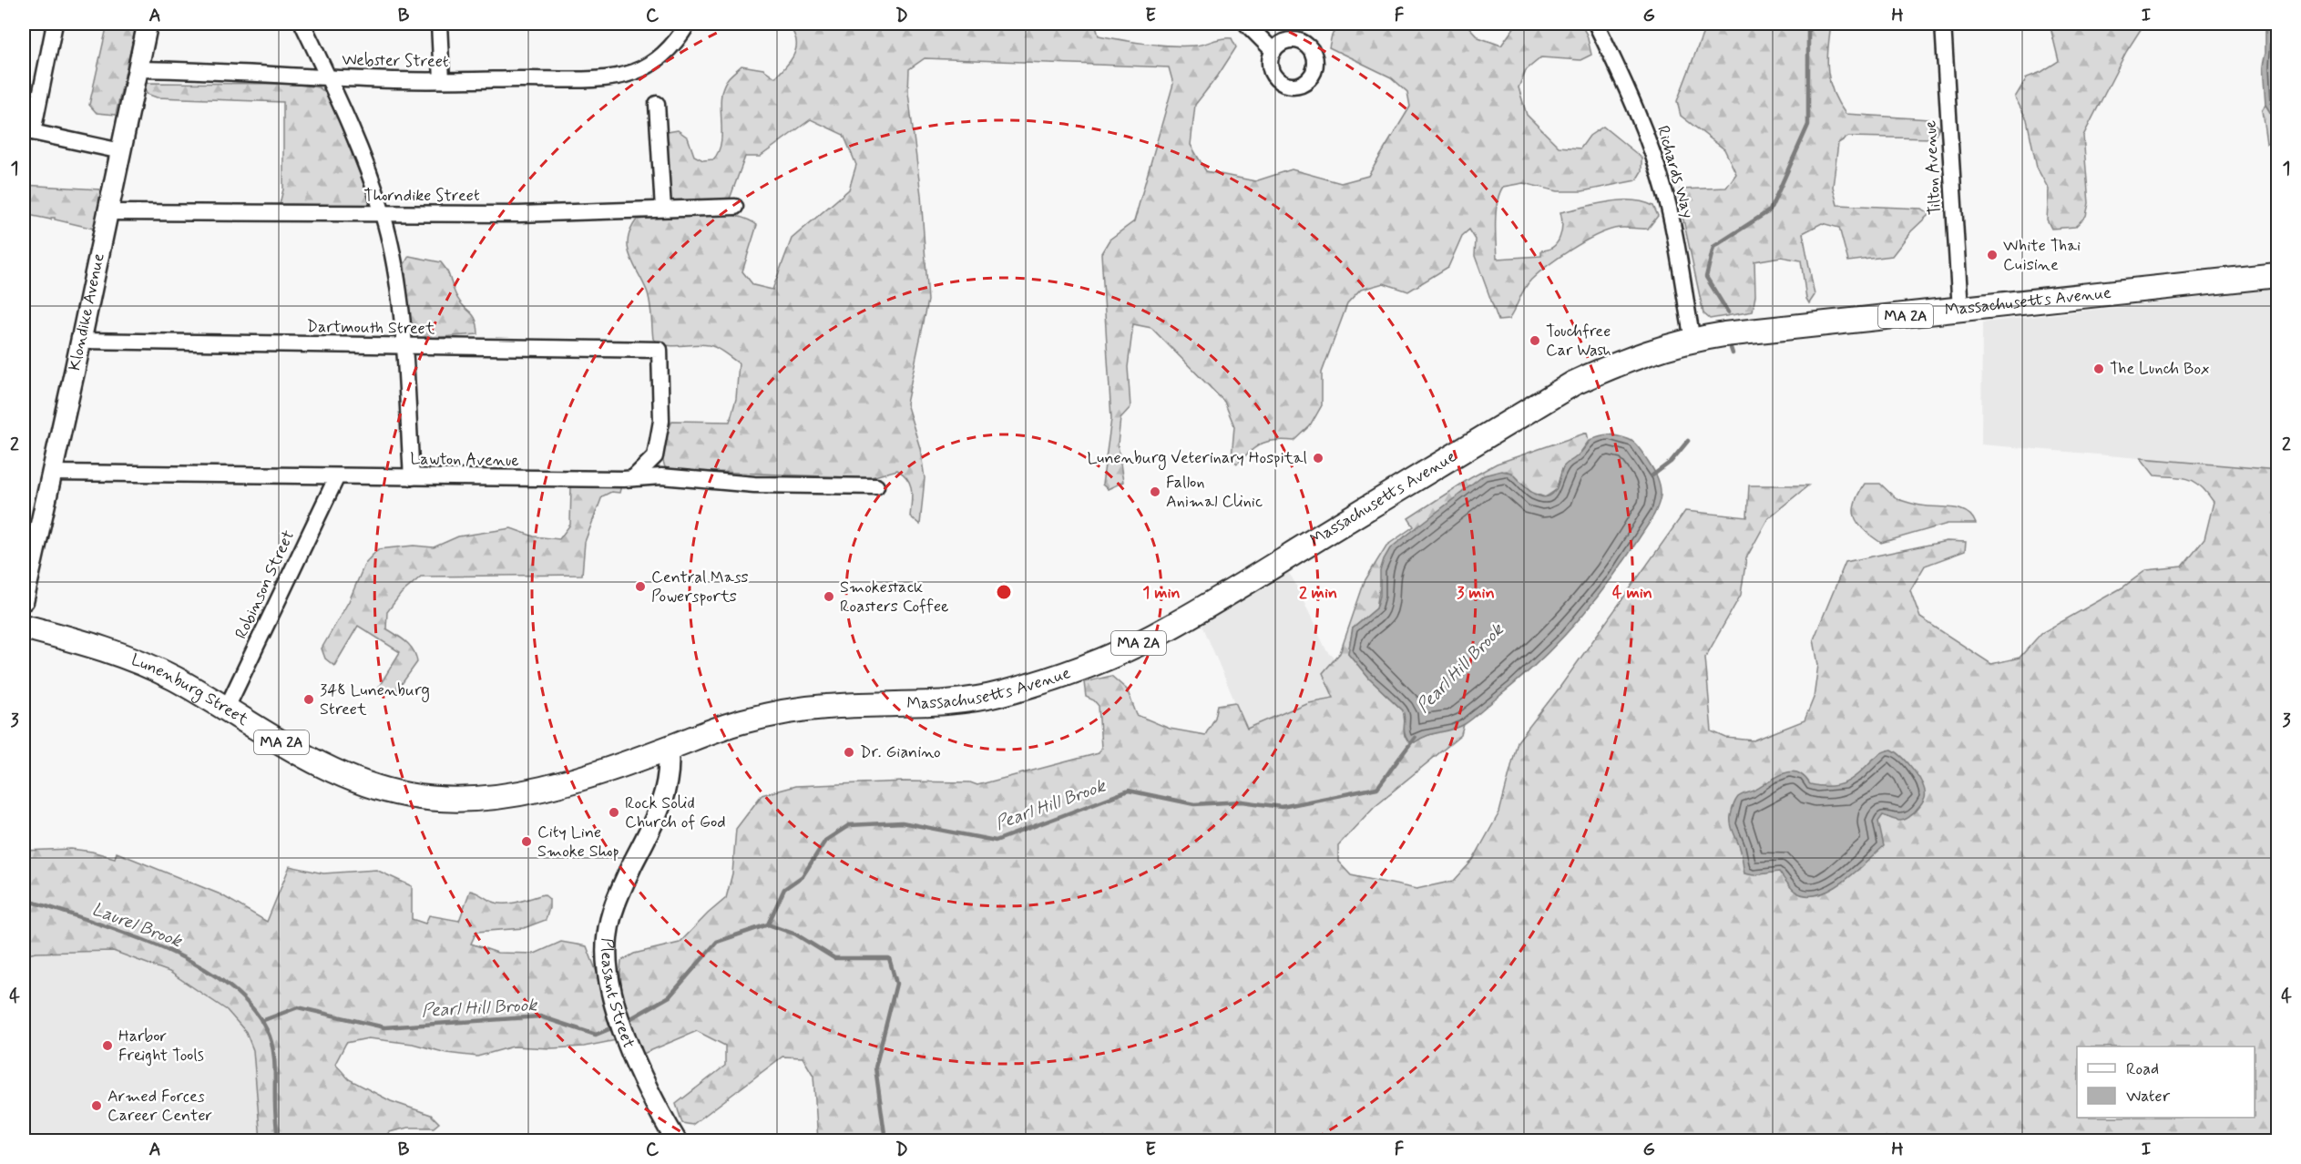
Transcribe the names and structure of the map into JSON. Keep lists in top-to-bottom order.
{
  "streets": {
    "main road": ["Massachusetts Avenue", "MA 2A", "Lunenburg Street"],
    "street": [
      "Webster Street",
      "Tilton Avenue",
      "Richards Way",
      "Thorndike Street",
      "Klondike Avenue",
      "Dartmouth Street",
      "Lawton Avenue",
      "Robinson Street",
      "Pleasant Street"
    ]
  },
  "crossings": [
    ["Webster Street", "Klondike Avenue"],
    ["Tilton Avenue", "Massachusetts Avenue"],
    ["Richards Way", "Massachusetts Avenue"],
    ["Thorndike Street", "Klondike Avenue"],
    ["Massachusetts Avenue", "Lunenburg Street"],
    ["Massachusetts Avenue", "Pleasant Street"],
    ["Klondike Avenue", "Dartmouth Street"],
    ["Klondike Avenue", "Lawton Avenue"],
    ["Dartmouth Street", "Lawton Avenue"],
    ["Lawton Avenue", "Robinson Street"],
    ["Robinson Street", "Lunenburg Street"]
  ],
  "water": ["Pearl Hill Brook", "Laurel Brook"],
  "places": [
    "White Thai Cuisine",
    "Touchfree Car Wash",
    "The Lunch Box",
    "Lunenburg Veterinary Hospital",
    "Fallon Animal Clinic",
    "Central Mass Powersports",
    "Smokestack Roasters Coffee",
    "348 Lunenburg Street",
    "Dr. Gianino",
    "Rock Solid Church of God",
    "City Line Smoke Shop",
    "Harbor Freight Tools",
    "Armed Forces Career Center"
  ],
  "legend": ["Road", "Water"],
  "grid": {
    "columns": [
      "A",
      "B",
      "C",
      "D",
      "E",
      "F",
      "G",
      "H",
      "I"
    ],
    "rows": [
      "1",
      "2",
      "3",
      "4"
    ]
  },
  "rings": [
    "1 min",
    "2 min",
    "3 min",
    "4 min"
  ]
}
